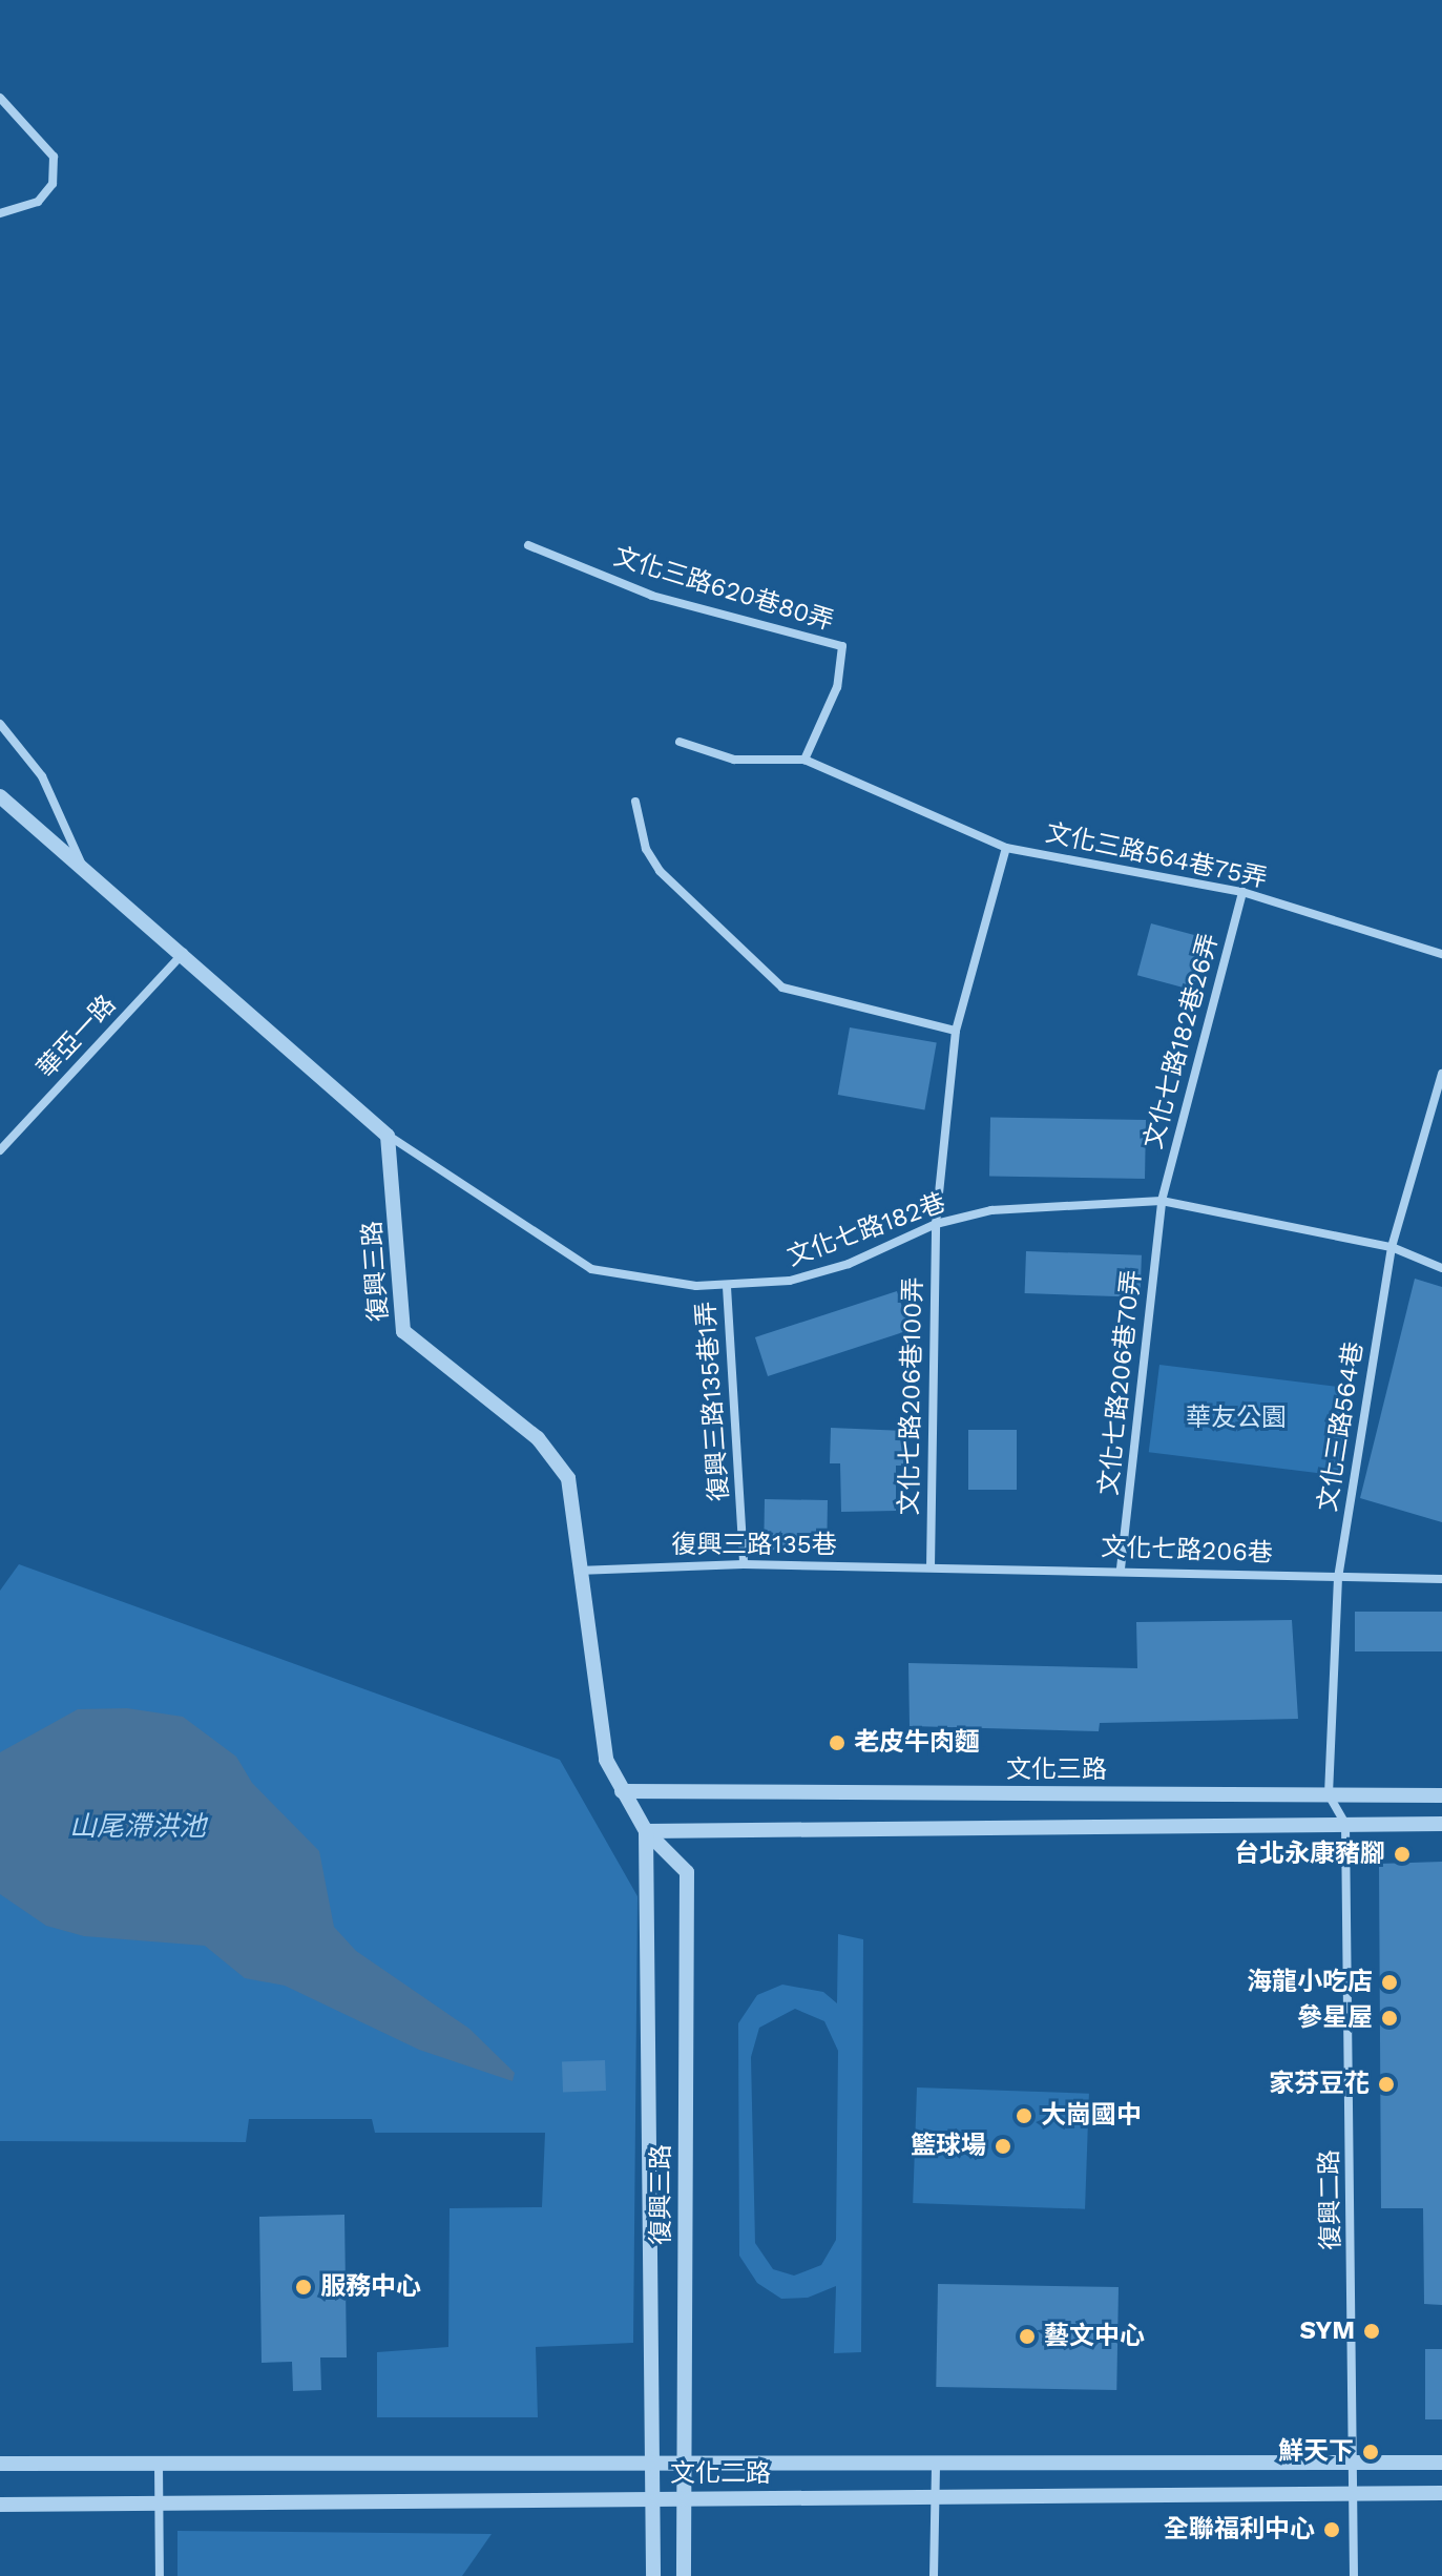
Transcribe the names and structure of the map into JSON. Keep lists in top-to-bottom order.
{
  "streets": {
    "street": [
      "文化三路620巷80弄",
      "文化三路564巷75弄",
      "華亞一路",
      "文化七路182巷26弄",
      "文化七路182巷",
      "復興三路",
      "文化七路206巷70弄",
      "文化七路206巷100弄",
      "復興三路135巷1弄",
      "文化三路564巷",
      "復興三路135巷",
      "文化七路206巷",
      "文化三路",
      "復興二路",
      "文化二路"
    ]
  },
  "crossings": [
    ["文化三路564巷75弄", "文化七路182巷26弄"],
    ["文化七路182巷26弄", "文化七路182巷"],
    ["文化七路182巷26弄", "文化七路206巷70弄"],
    ["文化七路182巷", "復興三路"],
    ["文化七路182巷", "文化七路206巷70弄"],
    ["文化七路182巷", "文化七路206巷100弄"],
    ["文化七路182巷", "復興三路135巷1弄"],
    ["文化七路182巷", "文化三路564巷"],
    ["復興三路", "復興三路135巷"],
    ["復興三路", "文化三路"],
    ["復興三路", "文化二路"],
    ["文化七路206巷70弄", "文化七路206巷"],
    ["文化七路206巷100弄", "復興三路135巷"],
    ["文化七路206巷100弄", "文化七路206巷"],
    ["復興三路135巷1弄", "復興三路135巷"],
    ["文化三路564巷", "文化七路206巷"],
    ["文化三路564巷", "文化三路"],
    ["復興三路135巷", "文化七路206巷"],
    ["復興二路", "文化二路"]
  ],
  "water": ["山尾滯洪池"],
  "parks": ["華友公園"],
  "places": [
    "老皮牛肉麵",
    "台北永康豬腳",
    "海龍小吃店",
    "參星屋",
    "家芬豆花",
    "大崗國中",
    "籃球場",
    "服務中心",
    "SYM",
    "藝文中心",
    "鮮天下",
    "全聯福利中心"
  ]
}
